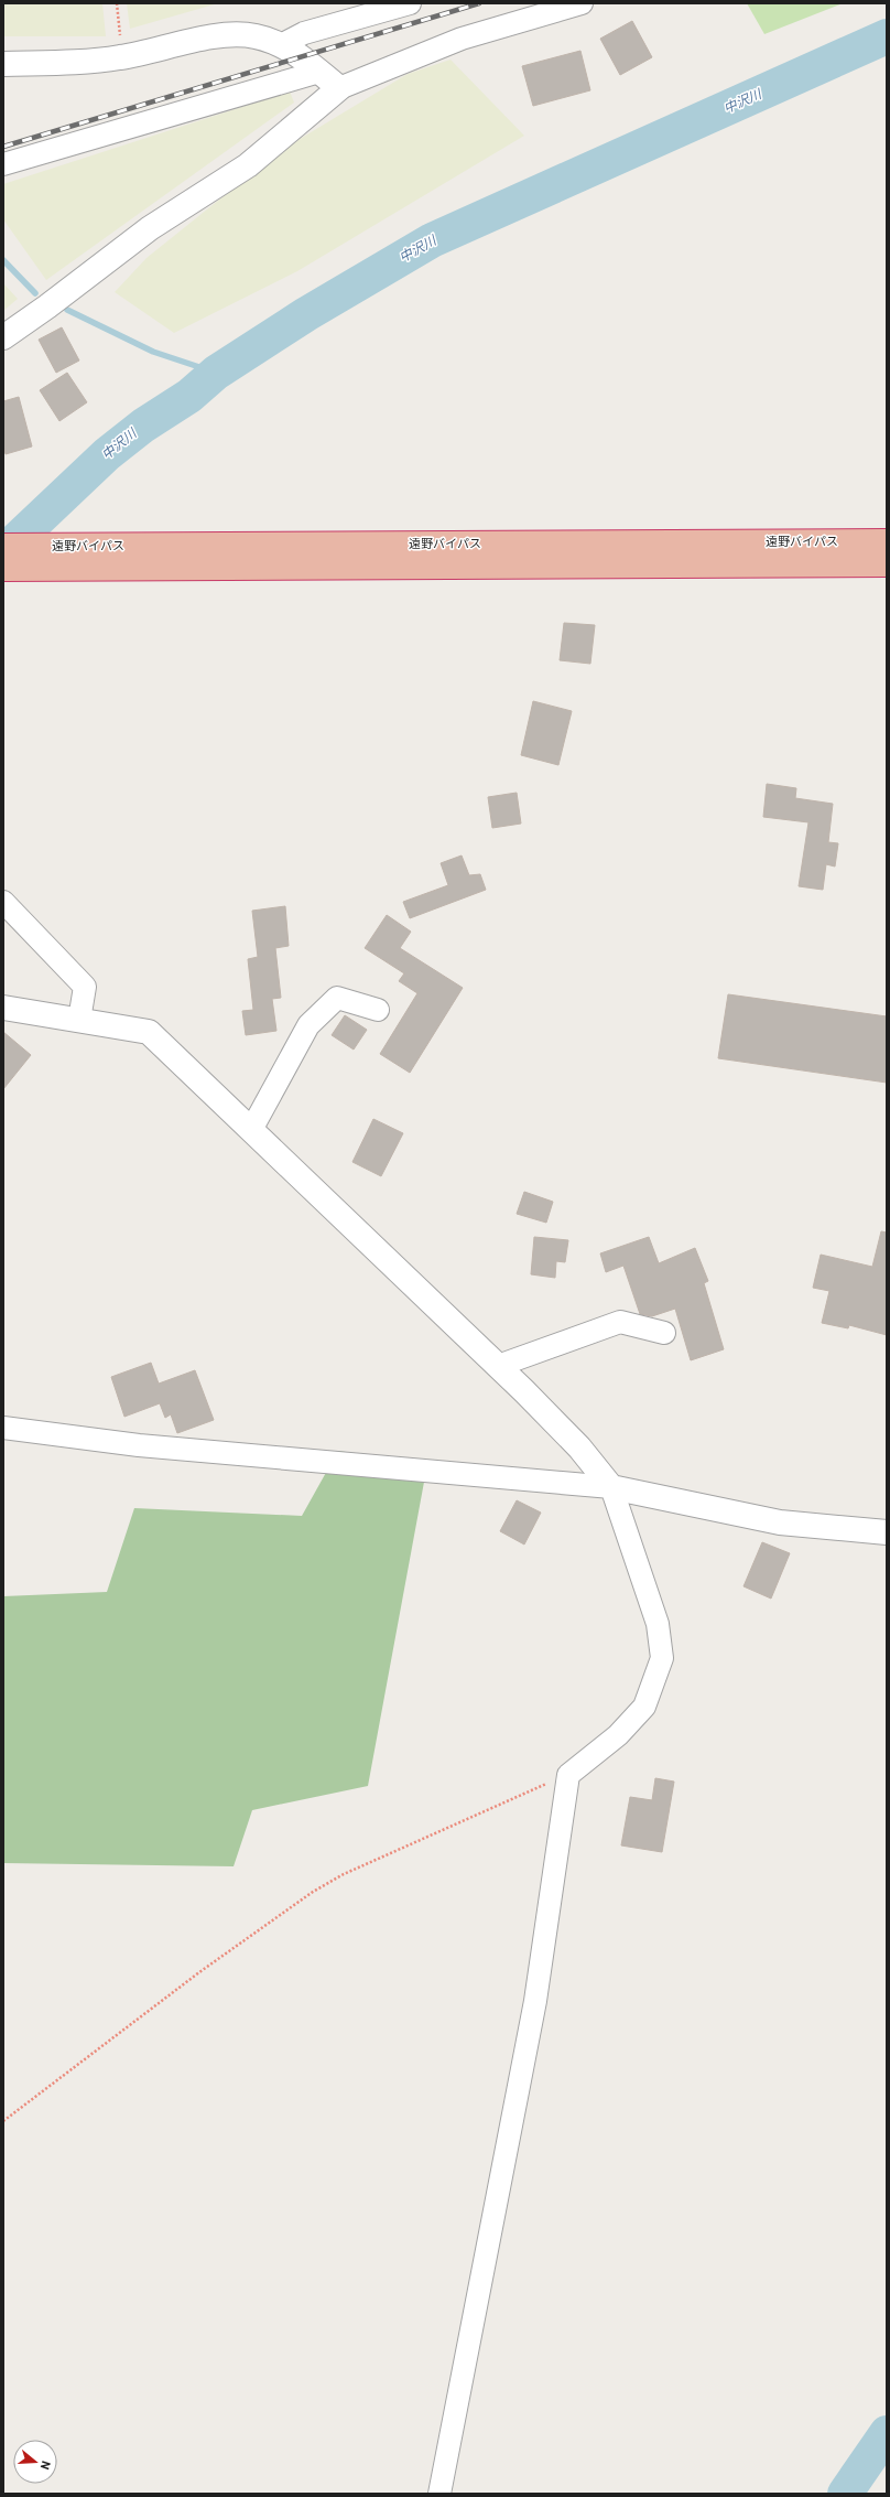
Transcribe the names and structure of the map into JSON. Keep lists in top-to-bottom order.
{
  "streets": {
    "highway": ["遠野バイパス"]
  },
  "water": ["中沢川"],
  "north": "right"
}
